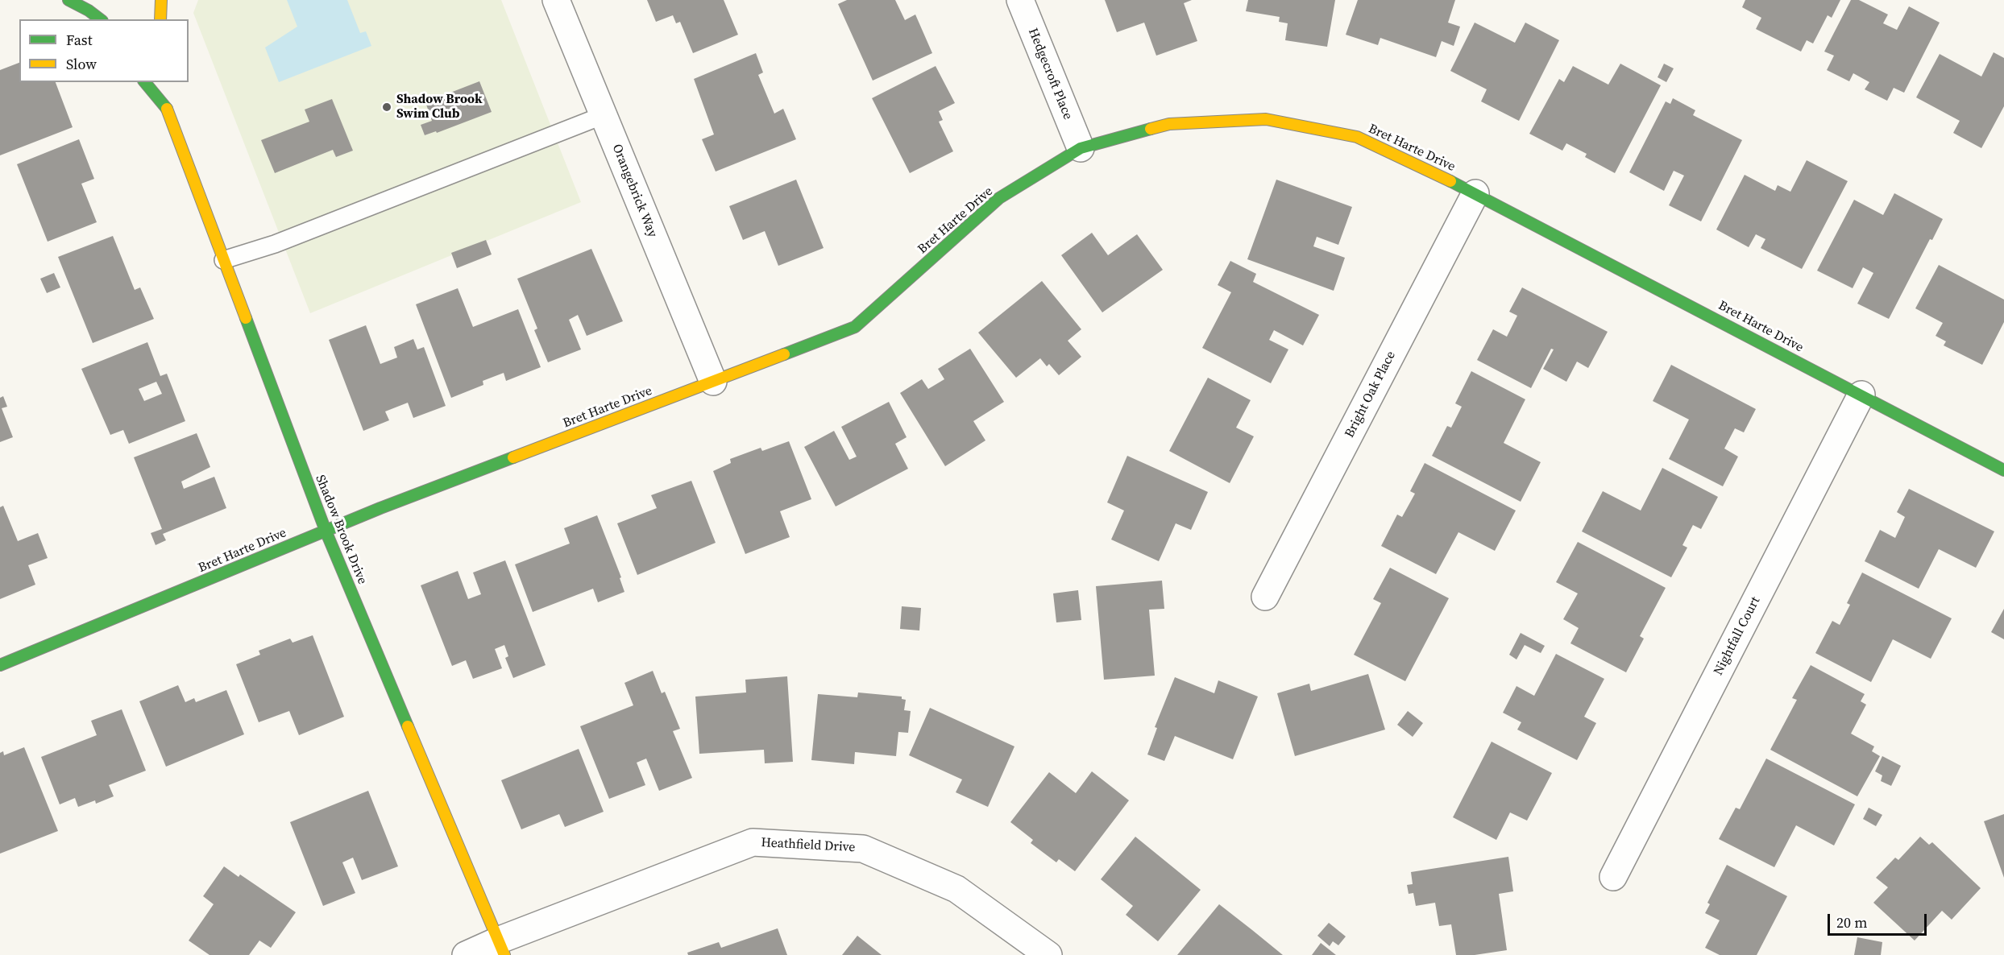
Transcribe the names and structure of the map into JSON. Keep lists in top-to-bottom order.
{
  "streets": {
    "street": [
      "Hedgecroft Place",
      "Bret Harte Drive",
      "Orangebrick Way",
      "Bright Oak Place",
      "Shadow Brook Drive",
      "Nightfall Court",
      "Heathfield Drive"
    ]
  },
  "crossings": [
    ["Hedgecroft Place", "Bret Harte Drive"],
    ["Bret Harte Drive", "Orangebrick Way"],
    ["Bret Harte Drive", "Bright Oak Place"],
    ["Bret Harte Drive", "Shadow Brook Drive"],
    ["Bret Harte Drive", "Nightfall Court"],
    ["Shadow Brook Drive", "Heathfield Drive"]
  ],
  "places": ["Shadow Brook Swim Club"],
  "legend": ["Fast", "Slow"],
  "scale_bar": "20 m"
}
